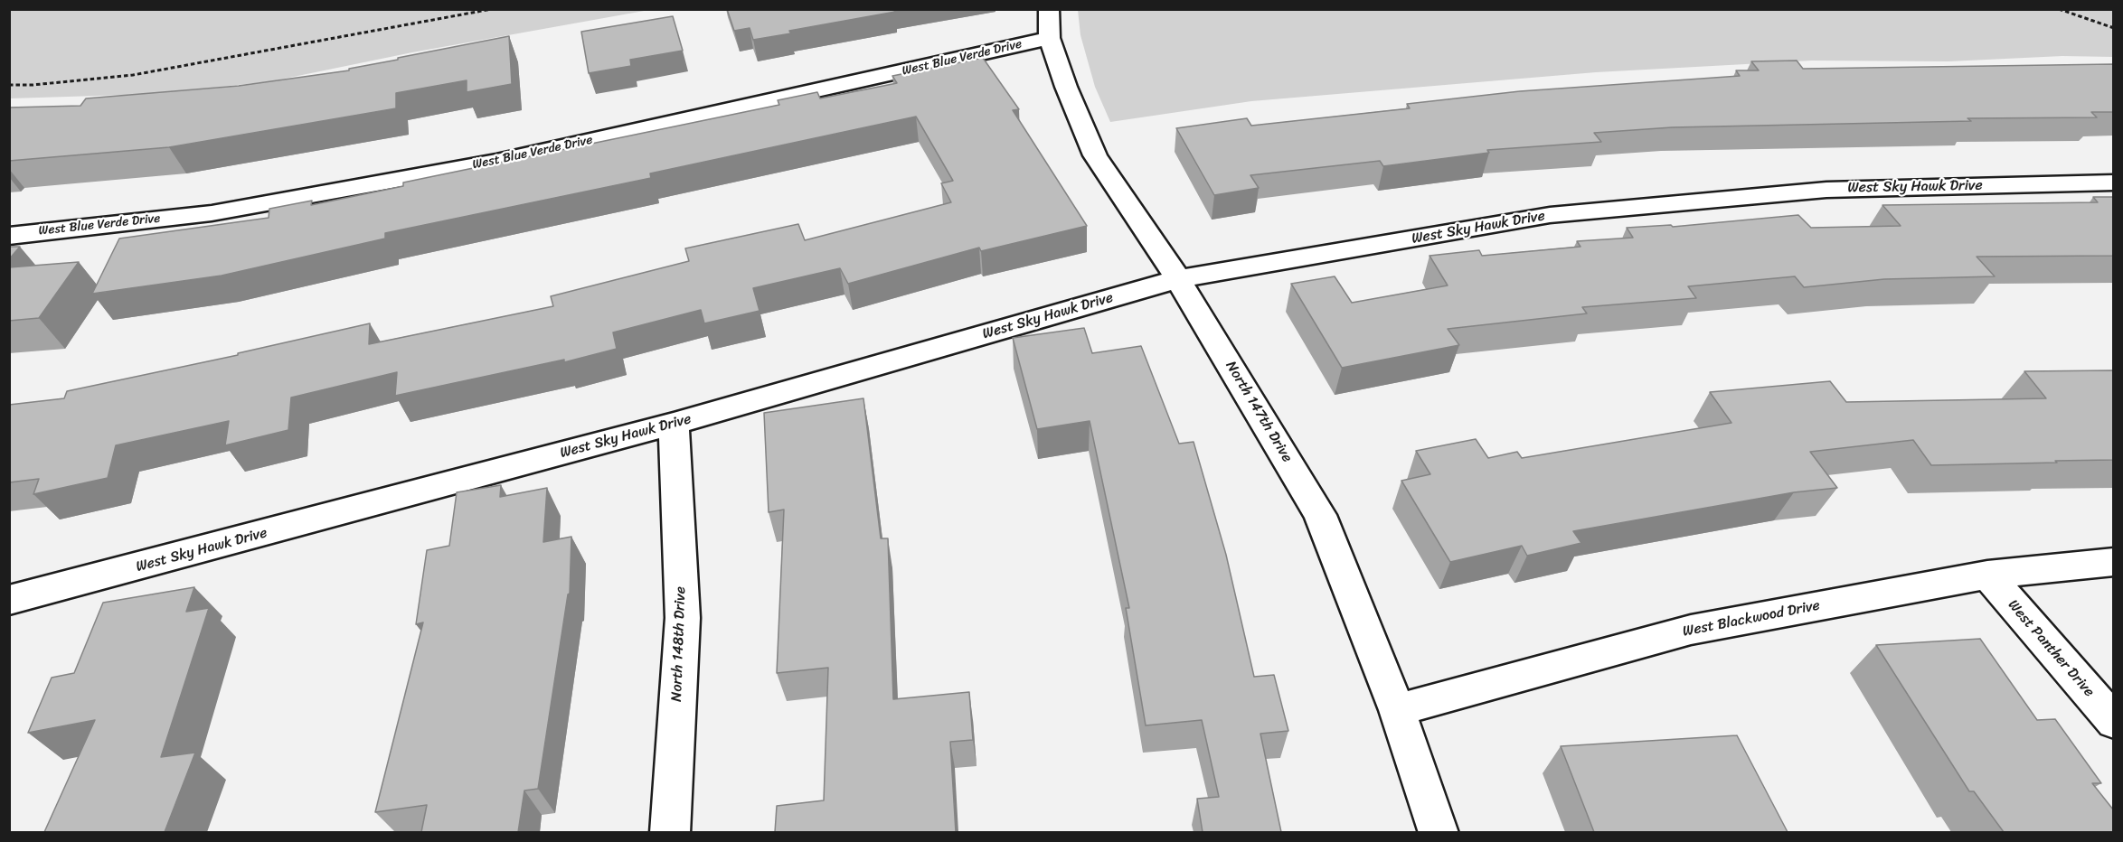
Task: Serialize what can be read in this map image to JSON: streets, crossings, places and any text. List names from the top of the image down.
{
  "streets": {
    "street": [
      "West Blue Verde Drive",
      "West Sky Hawk Drive",
      "North 147th Drive",
      "West Blackwood Drive",
      "North 148th Drive",
      "West Panther Drive"
    ]
  },
  "crossings": [
    ["West Blue Verde Drive", "North 147th Drive"],
    ["West Sky Hawk Drive", "North 147th Drive"],
    ["West Sky Hawk Drive", "North 148th Drive"],
    ["North 147th Drive", "West Blackwood Drive"],
    ["West Blackwood Drive", "West Panther Drive"]
  ]
}
